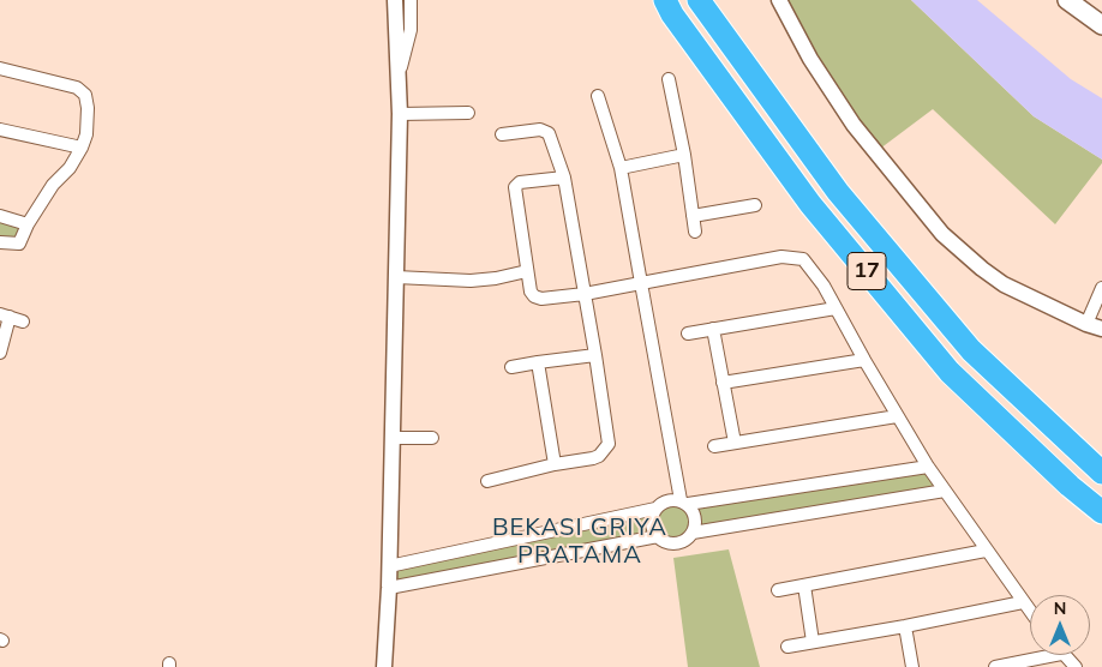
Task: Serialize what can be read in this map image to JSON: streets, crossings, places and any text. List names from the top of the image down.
{
  "streets": {
    "highway": ["17"]
  },
  "districts": ["BEKASI GRIYA PRATAMA"],
  "north": "top"
}
